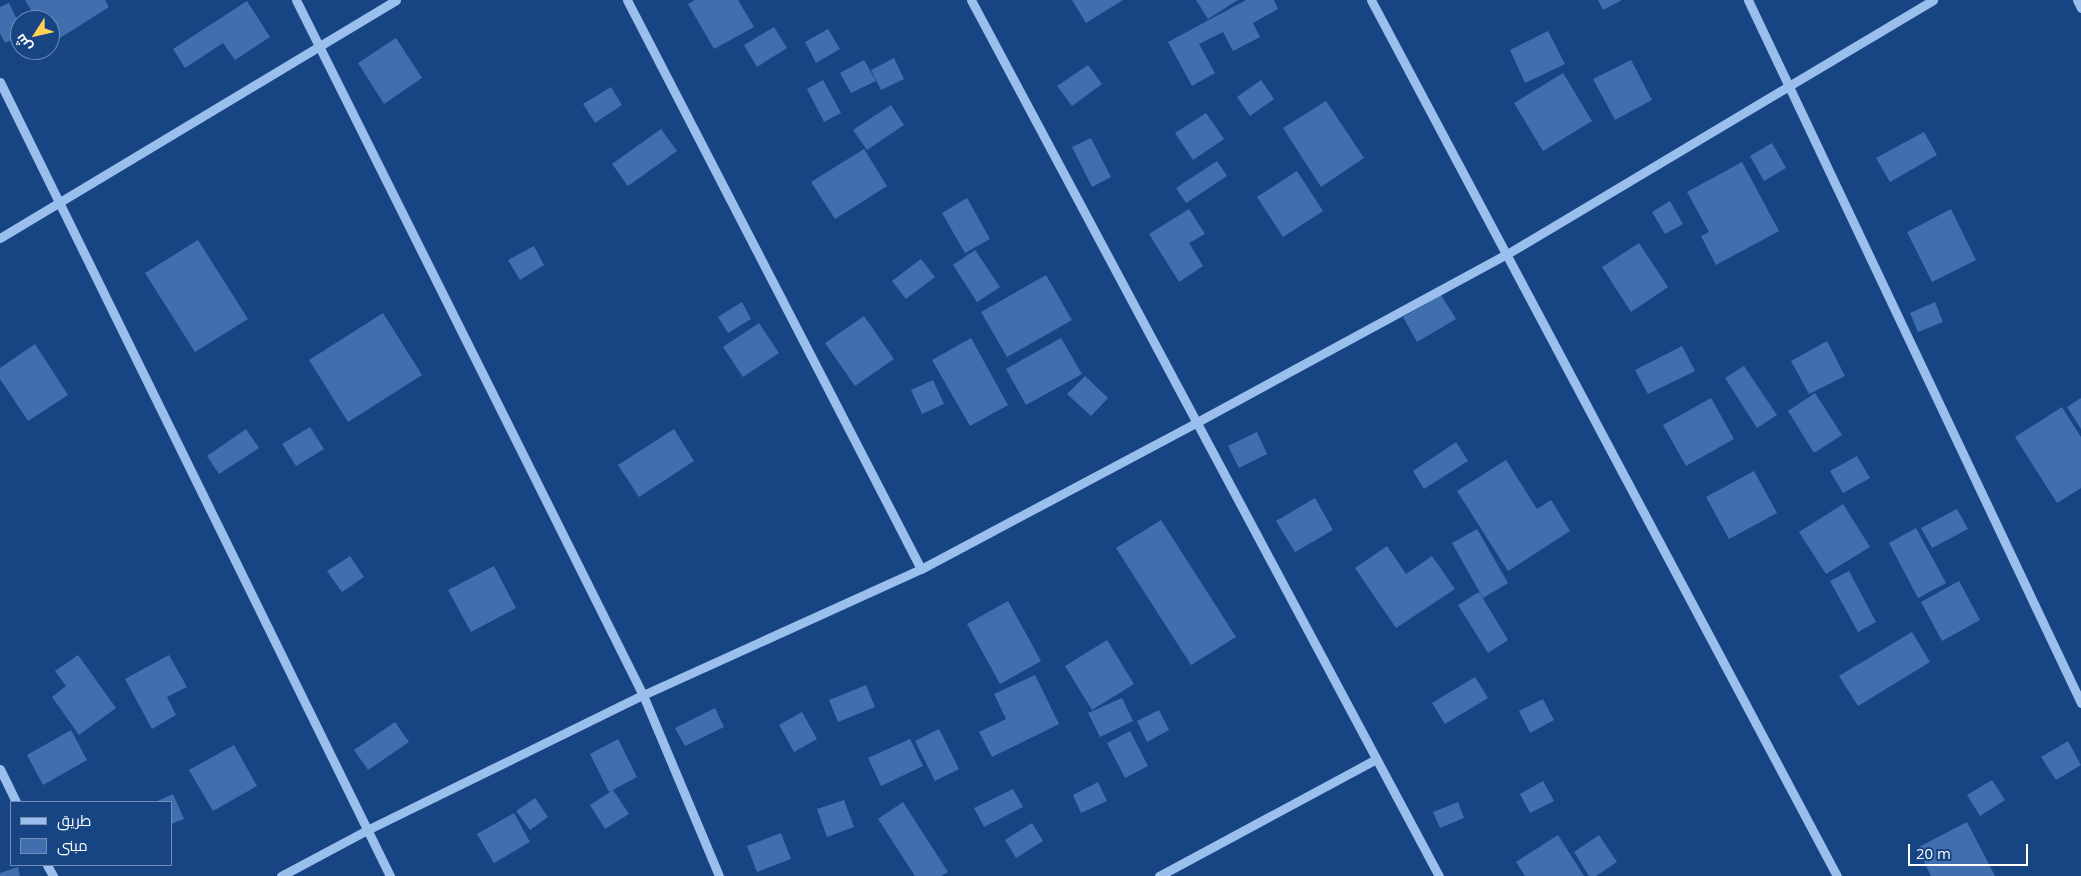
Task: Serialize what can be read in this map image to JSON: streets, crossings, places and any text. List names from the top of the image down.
{
  "legend": ["طريق", "مبنى"],
  "scale_bar": "20 m",
  "north": "bottom left"
}
